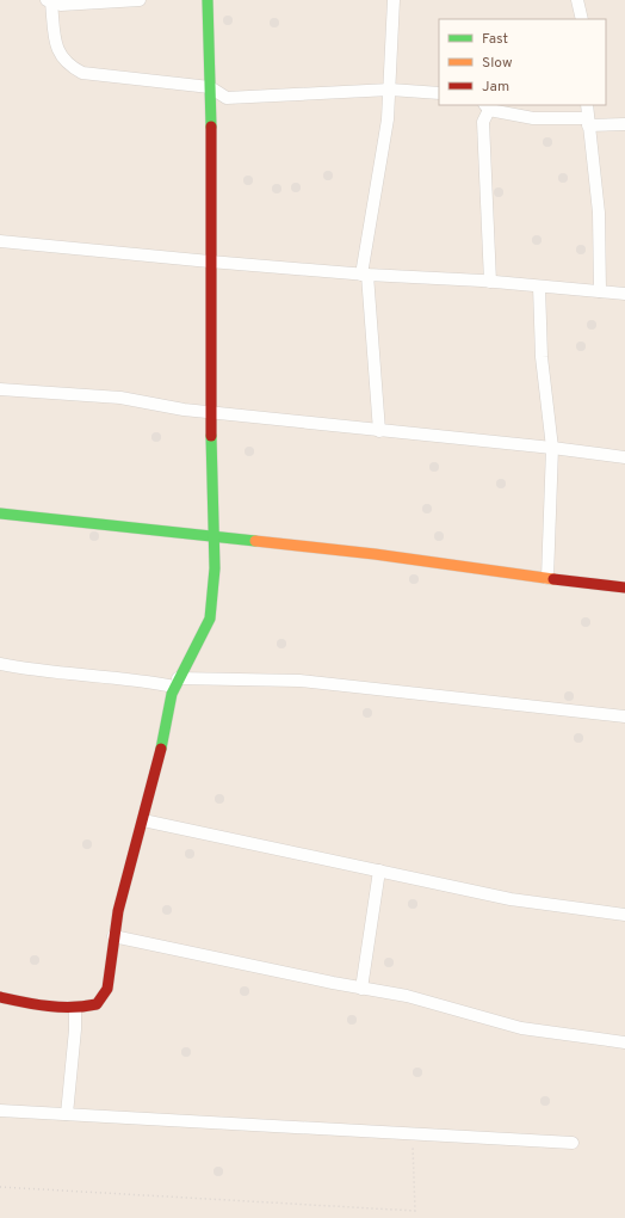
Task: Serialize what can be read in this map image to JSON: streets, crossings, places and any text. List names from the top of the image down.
{
  "legend": ["Fast", "Slow", "Jam"]
}
